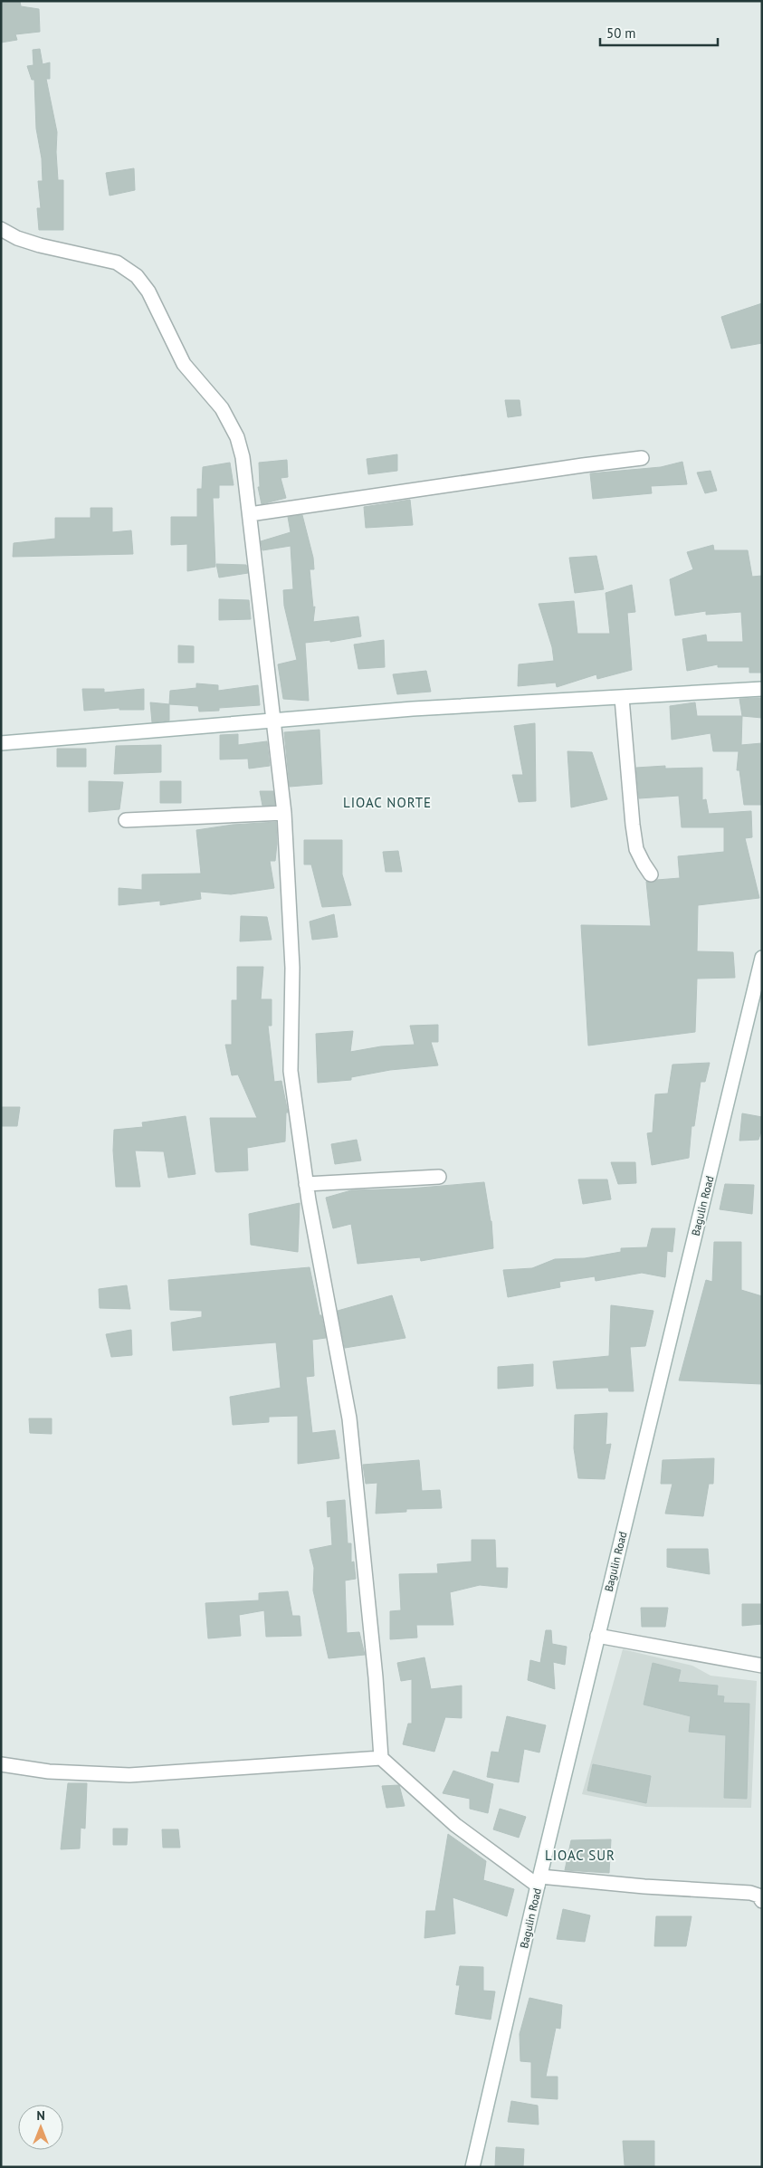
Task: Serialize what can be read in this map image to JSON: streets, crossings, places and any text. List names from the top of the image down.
{
  "streets": {
    "street": ["Bagulin Road"]
  },
  "districts": ["LIOAC NORTE", "LIOAC SUR"],
  "scale_bar": "50 m",
  "north": "top"
}
